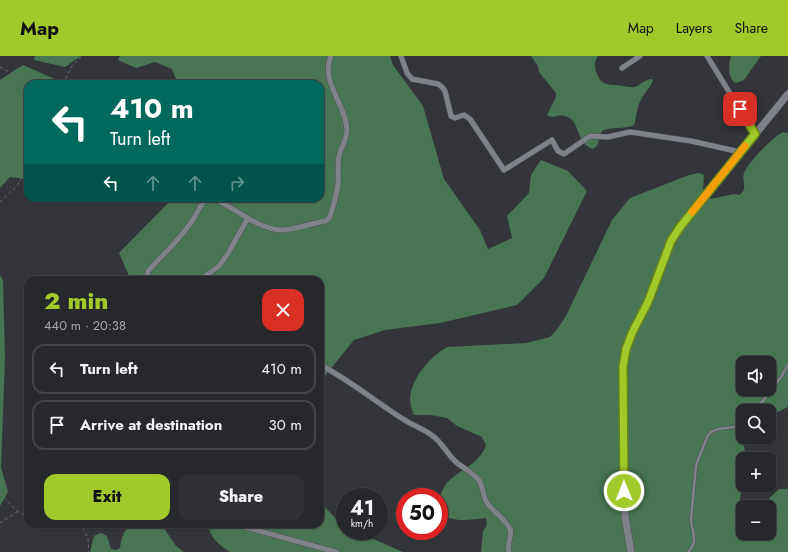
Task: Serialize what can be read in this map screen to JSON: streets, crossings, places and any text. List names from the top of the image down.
{
  "page": {
    "header": "Map",
    "nav": ["Map", "Layers", "Share"],
    "turn": ["410 m", "Turn left"],
    "heading": ["2 min", "440 m · 20:38"],
    "list": [
      {
        "name": "Turn left",
        "value": "410 m"
      },
      {
        "name": "Arrive at destination",
        "value": "30 m"
      }
    ],
    "map_buttons": ["+", "−"],
    "buttons": ["Exit", "Share"],
    "speed": "41 km/h",
    "limit": "50"
  }
}
